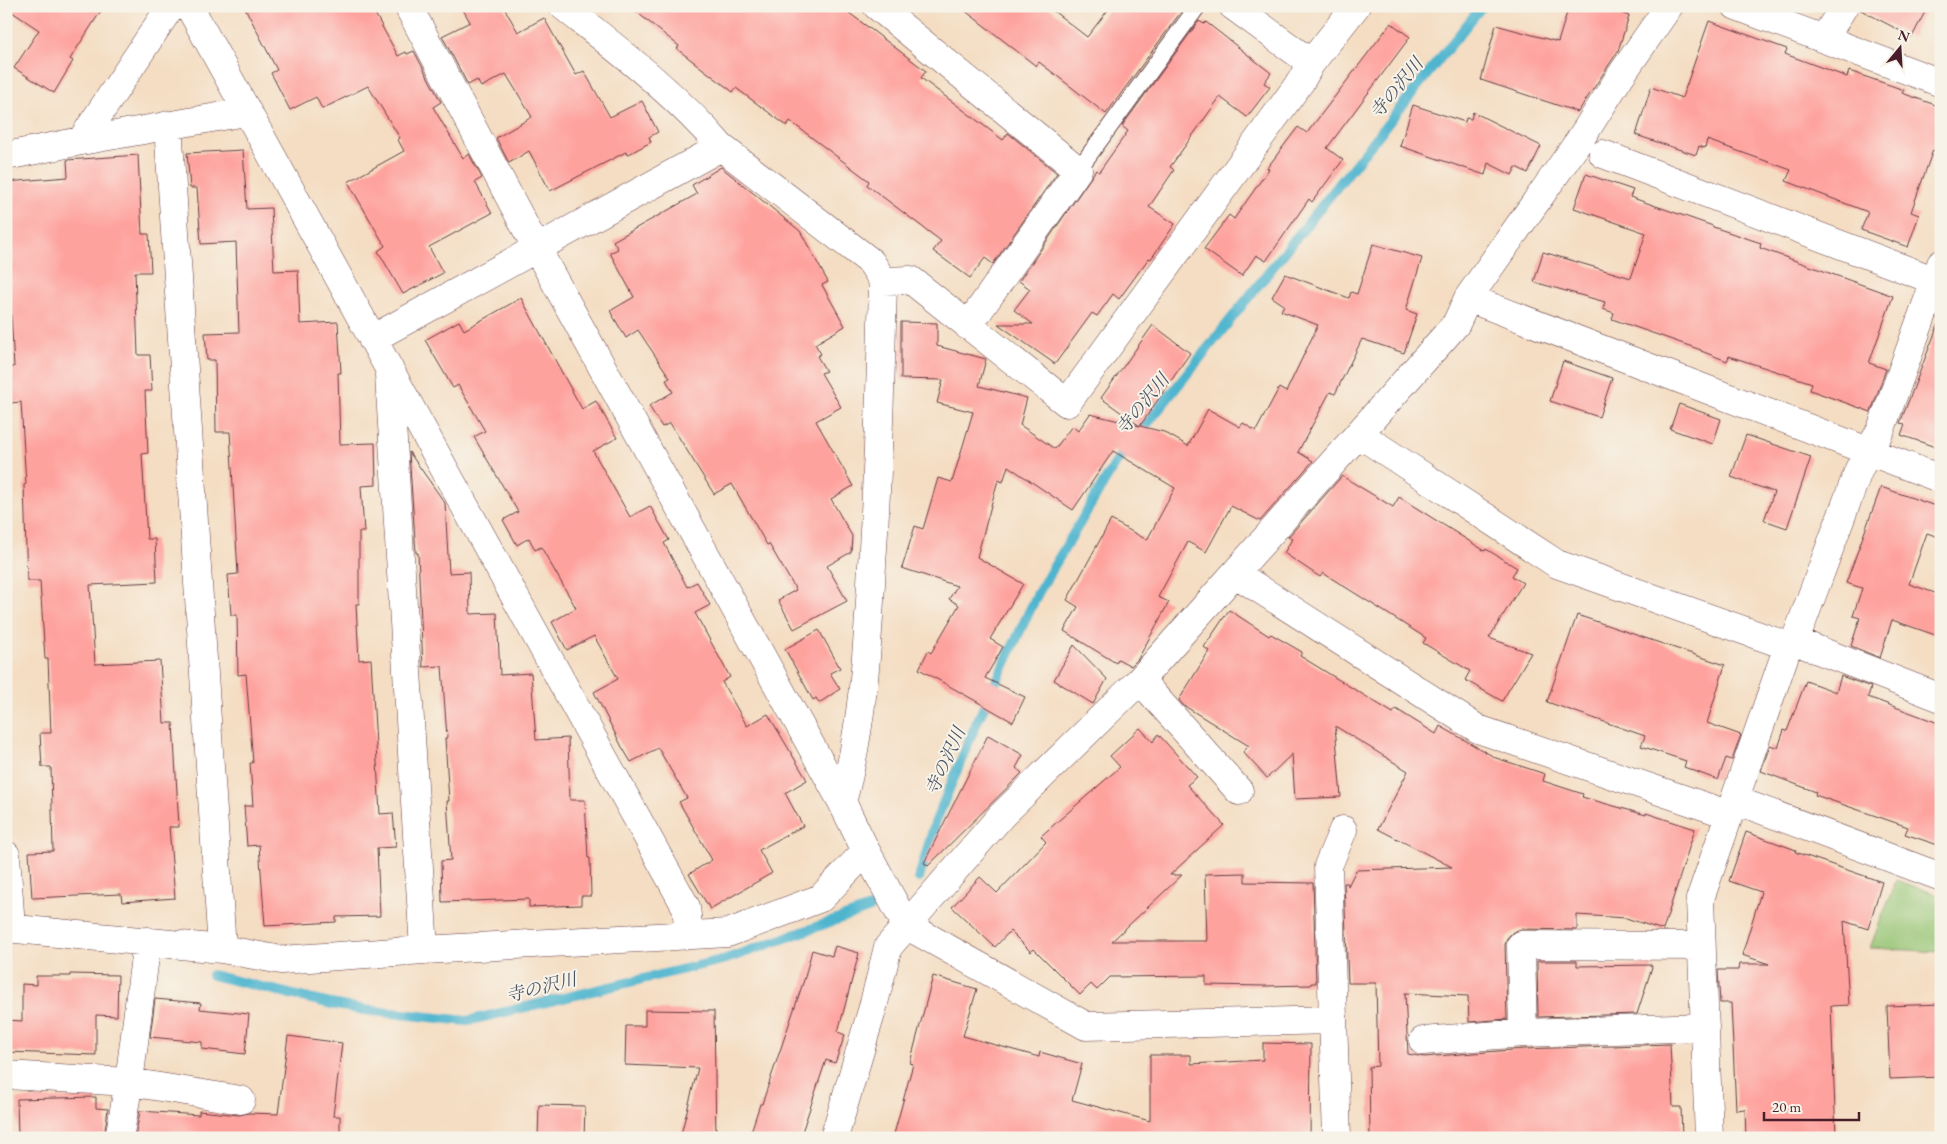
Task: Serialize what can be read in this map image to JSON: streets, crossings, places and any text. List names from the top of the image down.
{
  "water": ["寺の沢川"],
  "scale_bar": "20 m",
  "north": "top"
}
